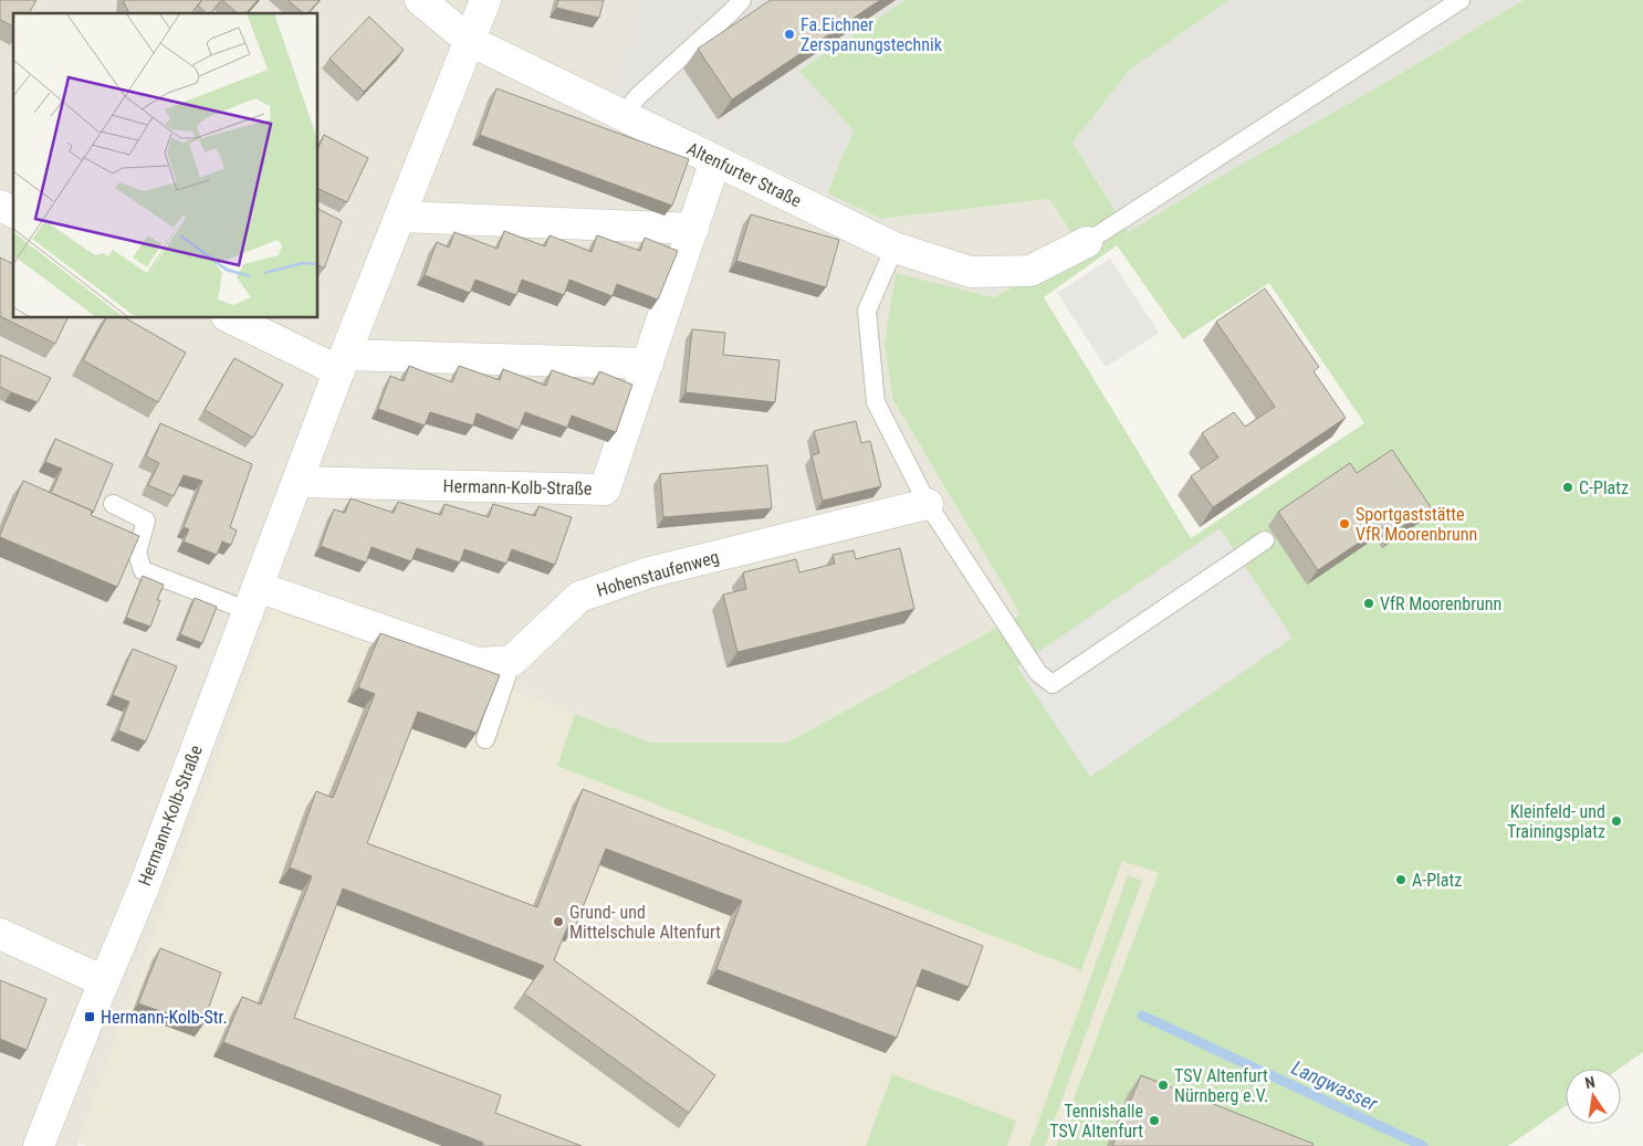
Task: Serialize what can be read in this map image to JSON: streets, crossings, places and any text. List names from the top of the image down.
{
  "streets": {
    "street": ["Altenfurter Straße", "Hermann-Kolb-Straße", "Hohenstaufenweg"]
  },
  "crossings": [
    ["Altenfurter Straße", "Hermann-Kolb-Straße"]
  ],
  "water": ["Langwasser"],
  "places": {
    "other": [
      "Fa.Eichner Zerspanungstechnik",
      "C-Platz",
      "Sportgaststätte VfR Moorenbrunn",
      "VfR Moorenbrunn",
      "Kleinfeld- und Trainingsplatz",
      "A-Platz",
      "Grund- und Mittelschule Altenfurt",
      "TSV Altenfurt Nürnberg e.V.",
      "Tennishalle TSV Altenfurt"
    ],
    "transit": ["Hermann-Kolb-Str."]
  },
  "north": "top"
}
